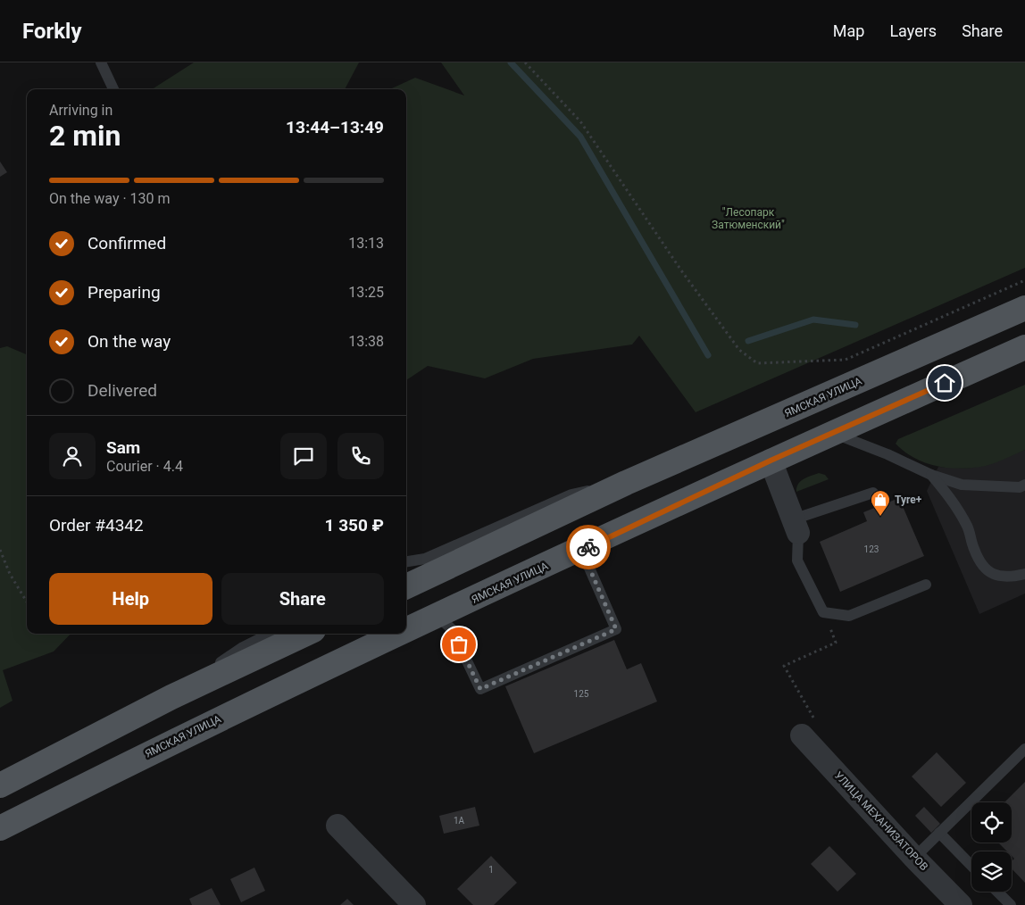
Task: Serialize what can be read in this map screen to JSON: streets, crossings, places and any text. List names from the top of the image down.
{
  "streets": {
    "main road": ["ЯМСКАЯ УЛИЦА"],
    "street": ["УЛИЦА МЕХАНИЗАТОРОВ"]
  },
  "parks": ["\"Лесопарк Затюменский\""],
  "places": {
    "shop": ["Tyre+"]
  },
  "house_numbers": [
    "123",
    "125",
    "1А",
    "1"
  ],
  "page": {
    "header": "Forkly",
    "nav": ["Map", "Layers", "Share"],
    "heading": ["2 min", "Arriving in", "13:44–13:49"],
    "panel": [
      "Sam",
      "Courier · 4.4",
      "Order #4342",
      "1 350 ₽"
    ],
    "bar": "On the way · 130 m",
    "list": [
      ["Confirmed", "13:13"],
      ["Preparing", "13:25"],
      ["On the way", "13:38"],
      "Delivered"
    ],
    "buttons": ["Help", "Share"]
  }
}
